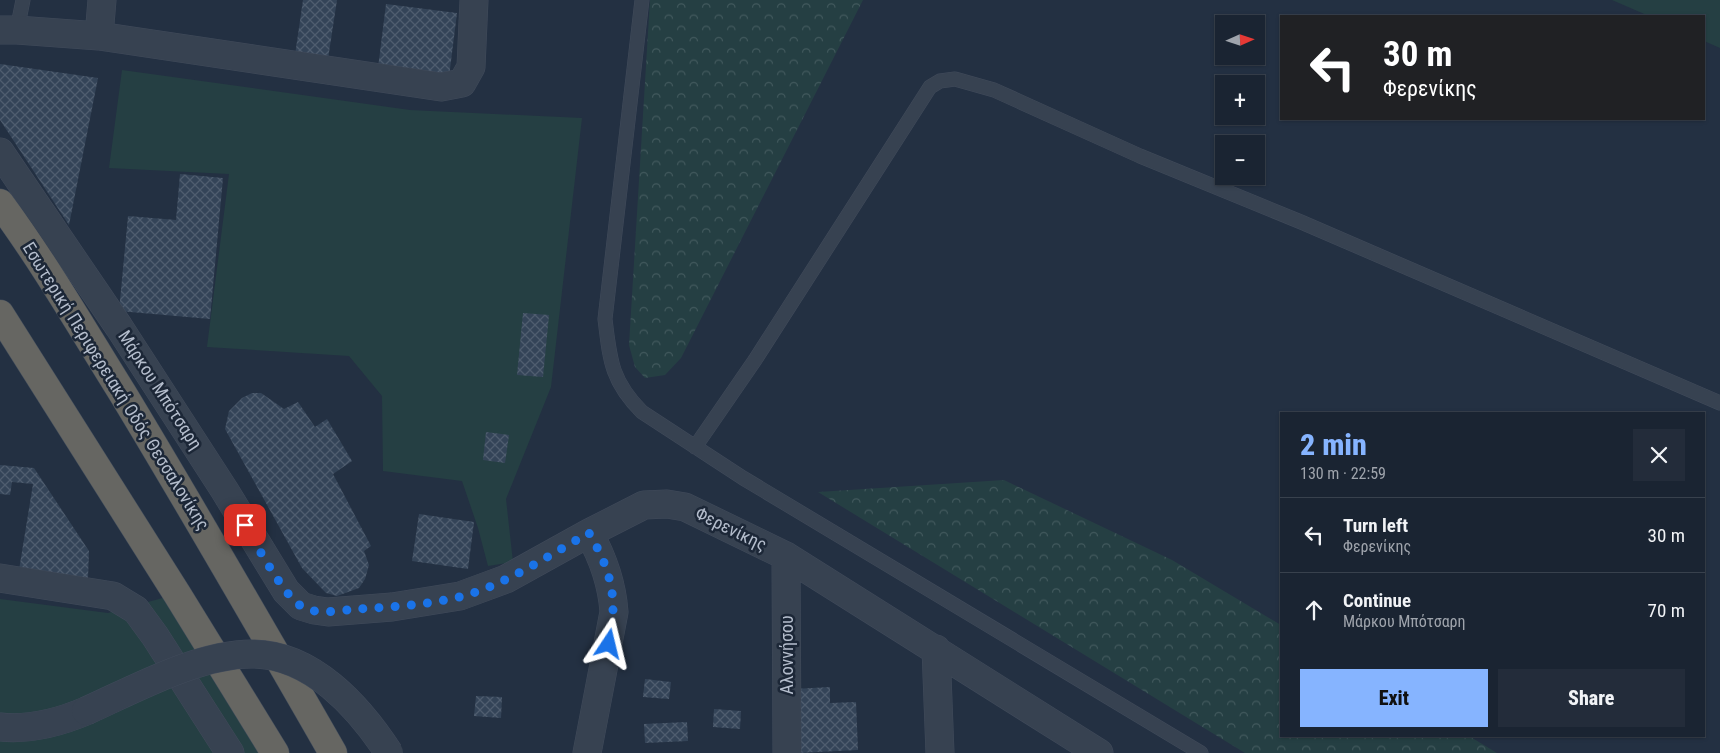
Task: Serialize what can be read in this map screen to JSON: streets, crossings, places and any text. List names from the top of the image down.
{
  "streets": {
    "highway": ["Εσωτερική Περιφερειακή Οδός Θεσσαλονίκης"],
    "street": ["Μάρκου Μπότσαρη", "Φερενίκης", "Αλοννήσου"]
  },
  "crossings": [
    ["Μάρκου Μπότσαρη", "Φερενίκης"],
    ["Φερενίκης", "Αλοννήσου"]
  ],
  "north": "right",
  "page": {
    "map_buttons": ["+", "−"],
    "turn": ["30 m", "Φερενίκης"],
    "heading": ["2 min", "130 m · 22:59"],
    "list": [
      {
        "name": "Turn left",
        "note": "Φερενίκης",
        "value": "30 m"
      },
      {
        "name": "Continue",
        "note": "Μάρκου Μπότσαρη",
        "value": "70 m"
      }
    ],
    "buttons": ["Exit", "Share"]
  }
}
